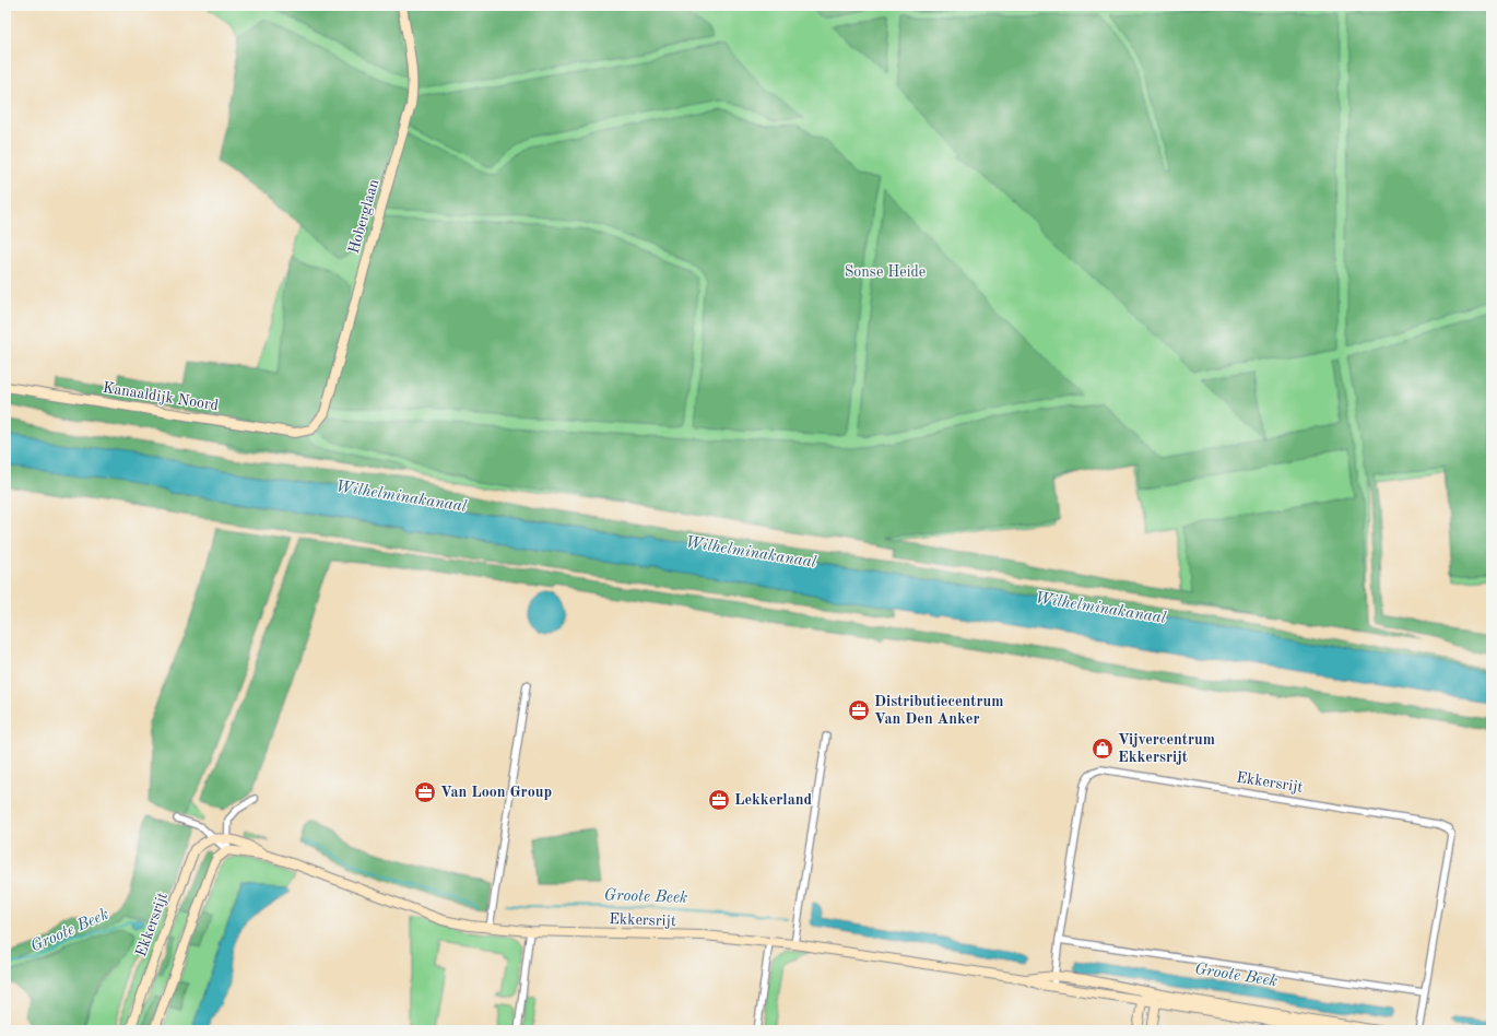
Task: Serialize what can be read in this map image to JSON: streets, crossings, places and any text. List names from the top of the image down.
{
  "streets": {
    "main road": ["Hoberglaan", "Kanaaldijk Noord", "Ekkersrijt"]
  },
  "crossings": [
    ["Hoberglaan", "Kanaaldijk Noord"]
  ],
  "water": ["Wilhelminakanaal", "Groote Beek"],
  "parks": ["Sonse Heide"],
  "places": {
    "office": ["Distributiecentrum Van Den Anker", "Van Loon Group", "Lekkerland"],
    "shop": ["Vijvercentrum Ekkersrijt"]
  }
}
